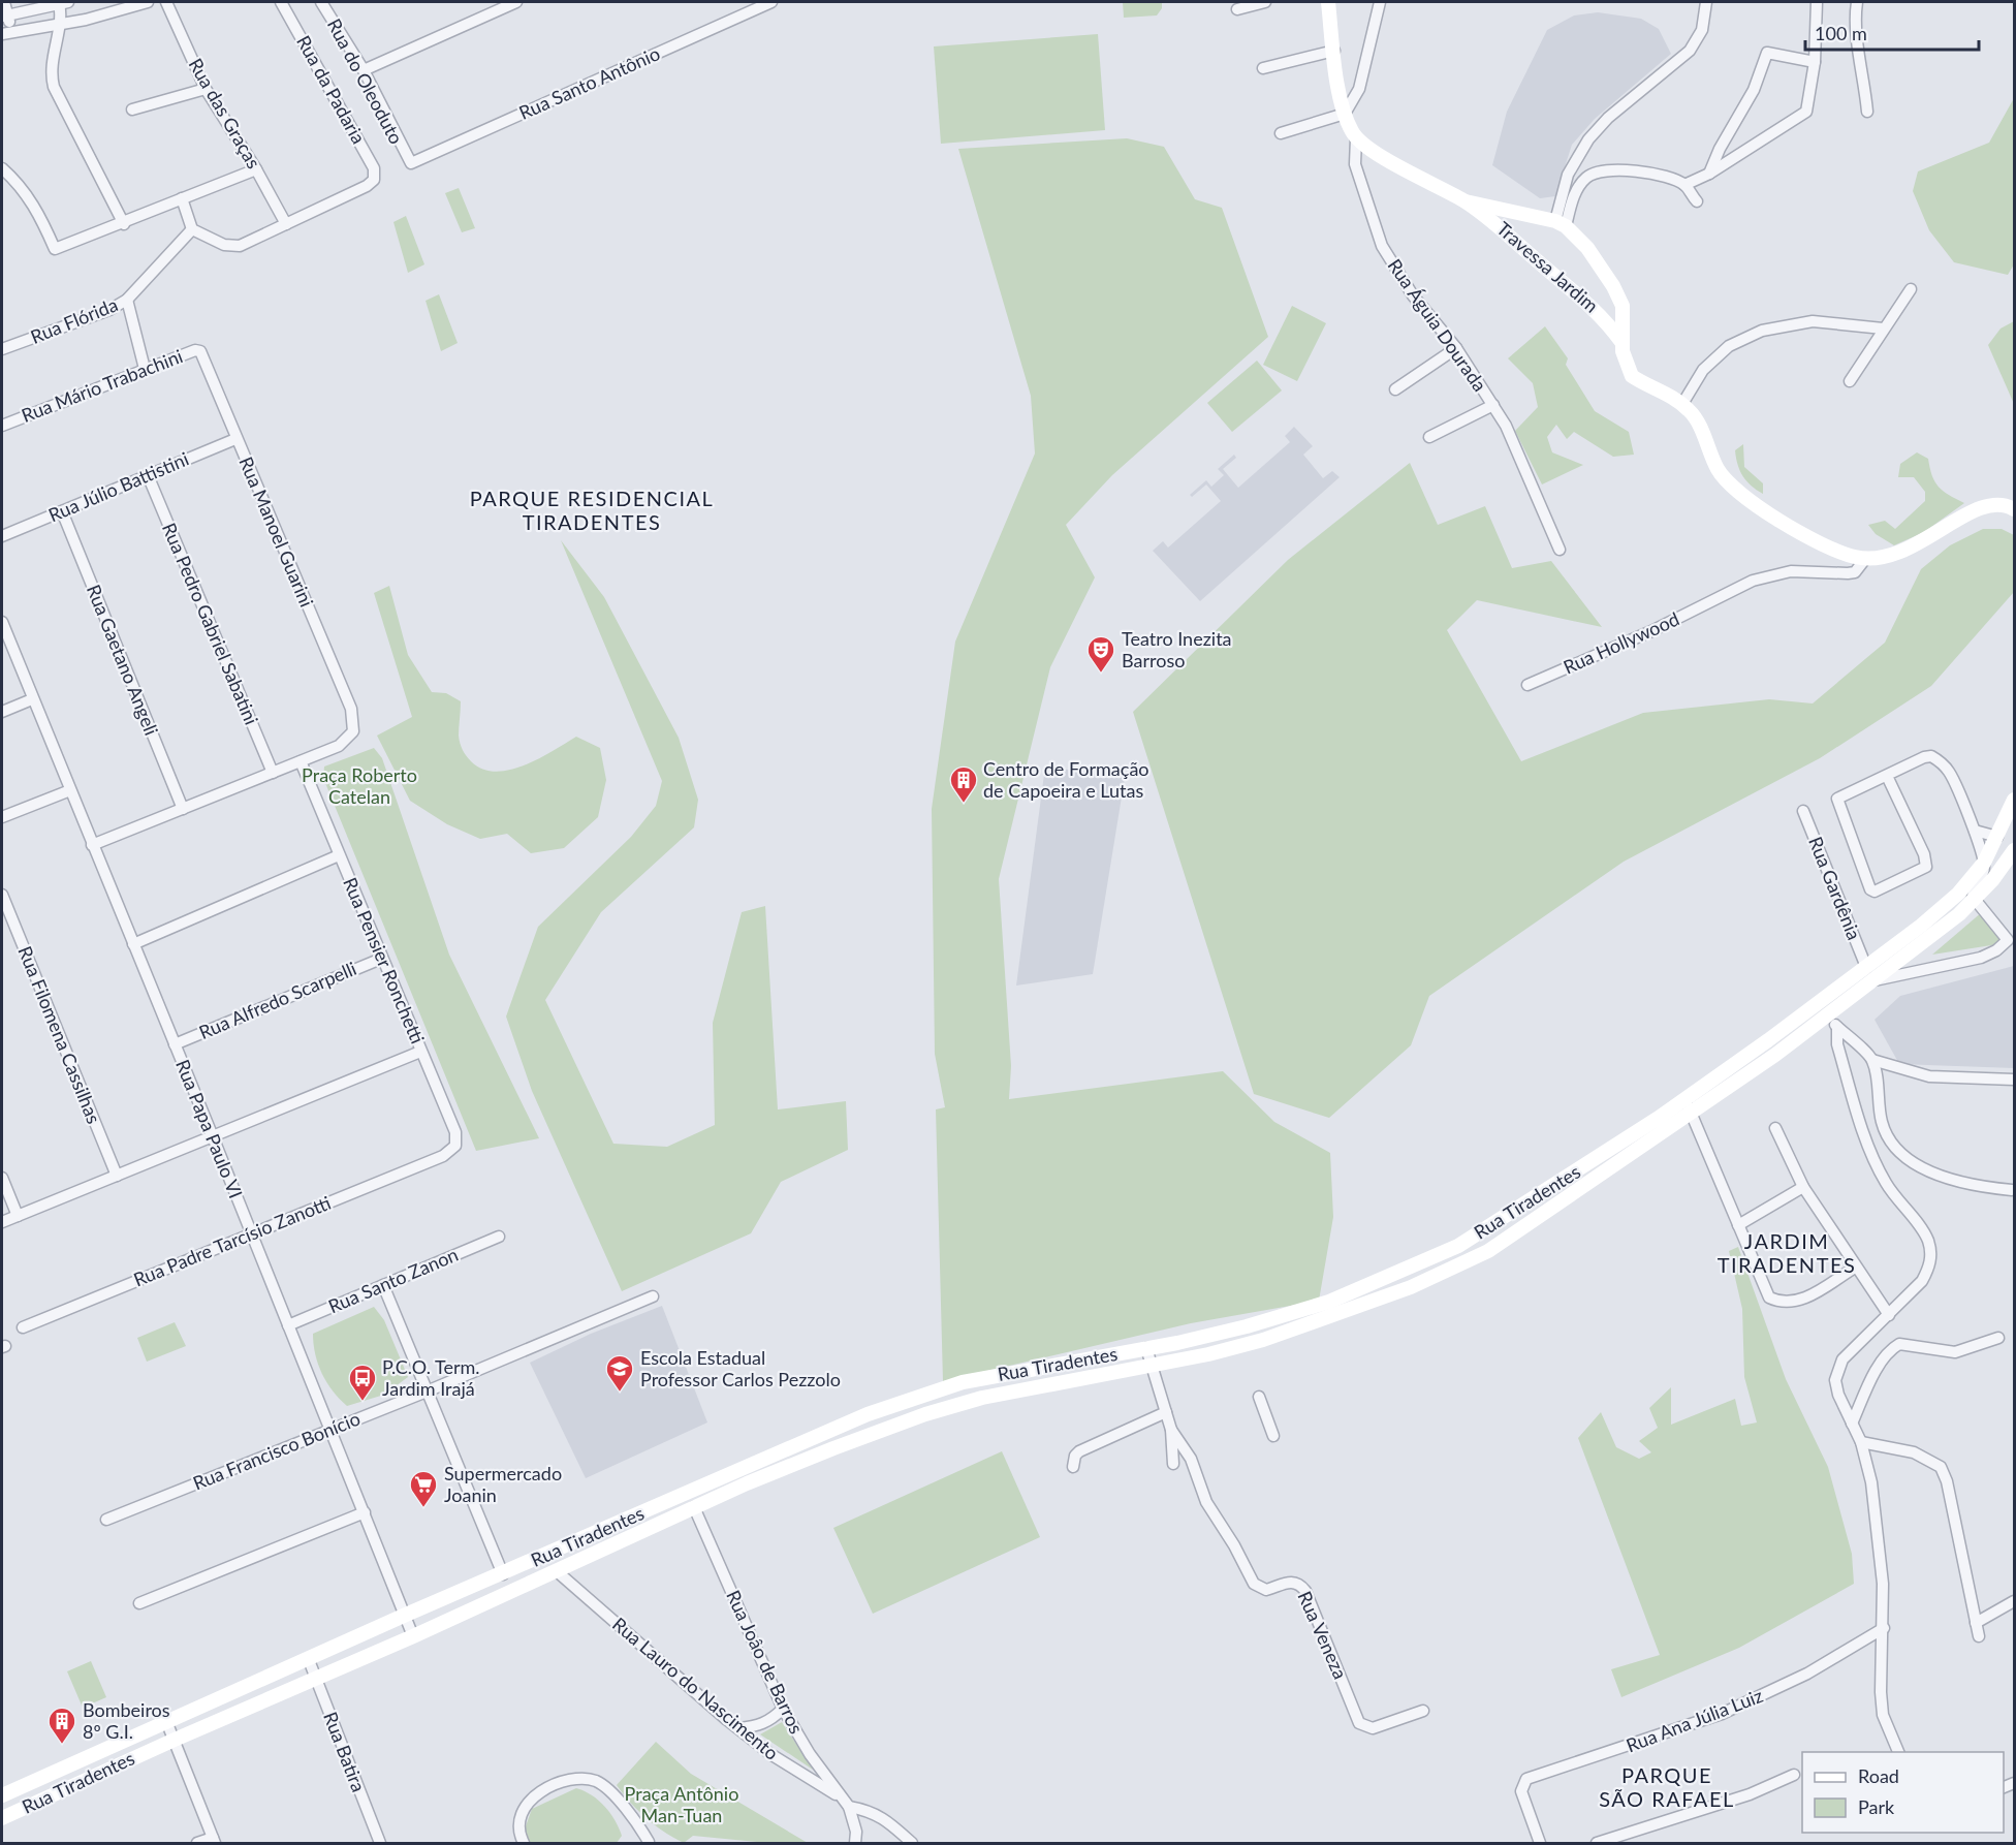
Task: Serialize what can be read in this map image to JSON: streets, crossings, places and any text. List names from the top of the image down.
{
  "streets": {
    "street": [
      "Rua do Oleoduto",
      "Rua Santo Antônio",
      "Rua da Padaria",
      "Rua das Graças",
      "Travessa Jardim",
      "Rua Flórida",
      "Rua Águia Dourada",
      "Rua Mário Trabachini",
      "Rua Júlio Battistini",
      "Rua Manoel Guarini",
      "Rua Pedro Gabriel Sabatini",
      "Rua Hollywood",
      "Rua Gaetano Angeli",
      "Rua Gardênia",
      "Rua Pensier Ronchetti",
      "Rua Alfredo Scarpelli",
      "Rua Filomena Cassilhas",
      "Rua Papa Paulo VI",
      "Rua Tiradentes",
      "Rua Padre Tarcísio Zanotti",
      "Rua Santo Zanon",
      "Rua Francisco Bonício",
      "Rua Veneza",
      "Rua Joâo de Barros",
      "Rua Lauro do Nascimento",
      "Rua Ana Júlia Luiz",
      "Rua Batira"
    ]
  },
  "crossings": [
    ["Rua do Oleoduto", "Rua Santo Antônio"],
    ["Rua da Padaria", "Rua das Graças"],
    ["Rua Mário Trabachini", "Rua Manoel Guarini"],
    ["Rua Júlio Battistini", "Rua Manoel Guarini"],
    ["Rua Júlio Battistini", "Rua Pedro Gabriel Sabatini"],
    ["Rua Júlio Battistini", "Rua Gaetano Angeli"],
    ["Rua Manoel Guarini", "Rua Pensier Ronchetti"],
    ["Rua Gardênia", "Rua Tiradentes"],
    ["Rua Pensier Ronchetti", "Rua Alfredo Scarpelli"],
    ["Rua Pensier Ronchetti", "Rua Padre Tarcísio Zanotti"],
    ["Rua Alfredo Scarpelli", "Rua Papa Paulo VI"],
    ["Rua Papa Paulo VI", "Rua Tiradentes"],
    ["Rua Papa Paulo VI", "Rua Padre Tarcísio Zanotti"],
    ["Rua Papa Paulo VI", "Rua Santo Zanon"],
    ["Rua Papa Paulo VI", "Rua Francisco Bonício"],
    ["Rua Tiradentes", "Rua Joâo de Barros"],
    ["Rua Tiradentes", "Rua Lauro do Nascimento"],
    ["Rua Tiradentes", "Rua Batira"],
    ["Rua Joâo de Barros", "Rua Lauro do Nascimento"]
  ],
  "districts": ["PARQUE RESIDENCIAL TIRADENTES", "JARDIM TIRADENTES", "PARQUE SÃO RAFAEL"],
  "parks": ["Praça Roberto Catelan", "Praça Antônio Man-Tuan"],
  "places": {
    "theatre": ["Teatro Inezita Barroso"],
    "building": ["Centro de Formação de Capoeira e Lutas", "Bombeiros 8º G.I."],
    "school or university": ["Escola Estadual Professor Carlos Pezzolo"],
    "bus stop": ["P.C.O. Term. Jardim Irajá"],
    "supermarket": ["Supermercado Joanin"]
  },
  "legend": ["Road", "Park"],
  "scale_bar": "100 m"
}
